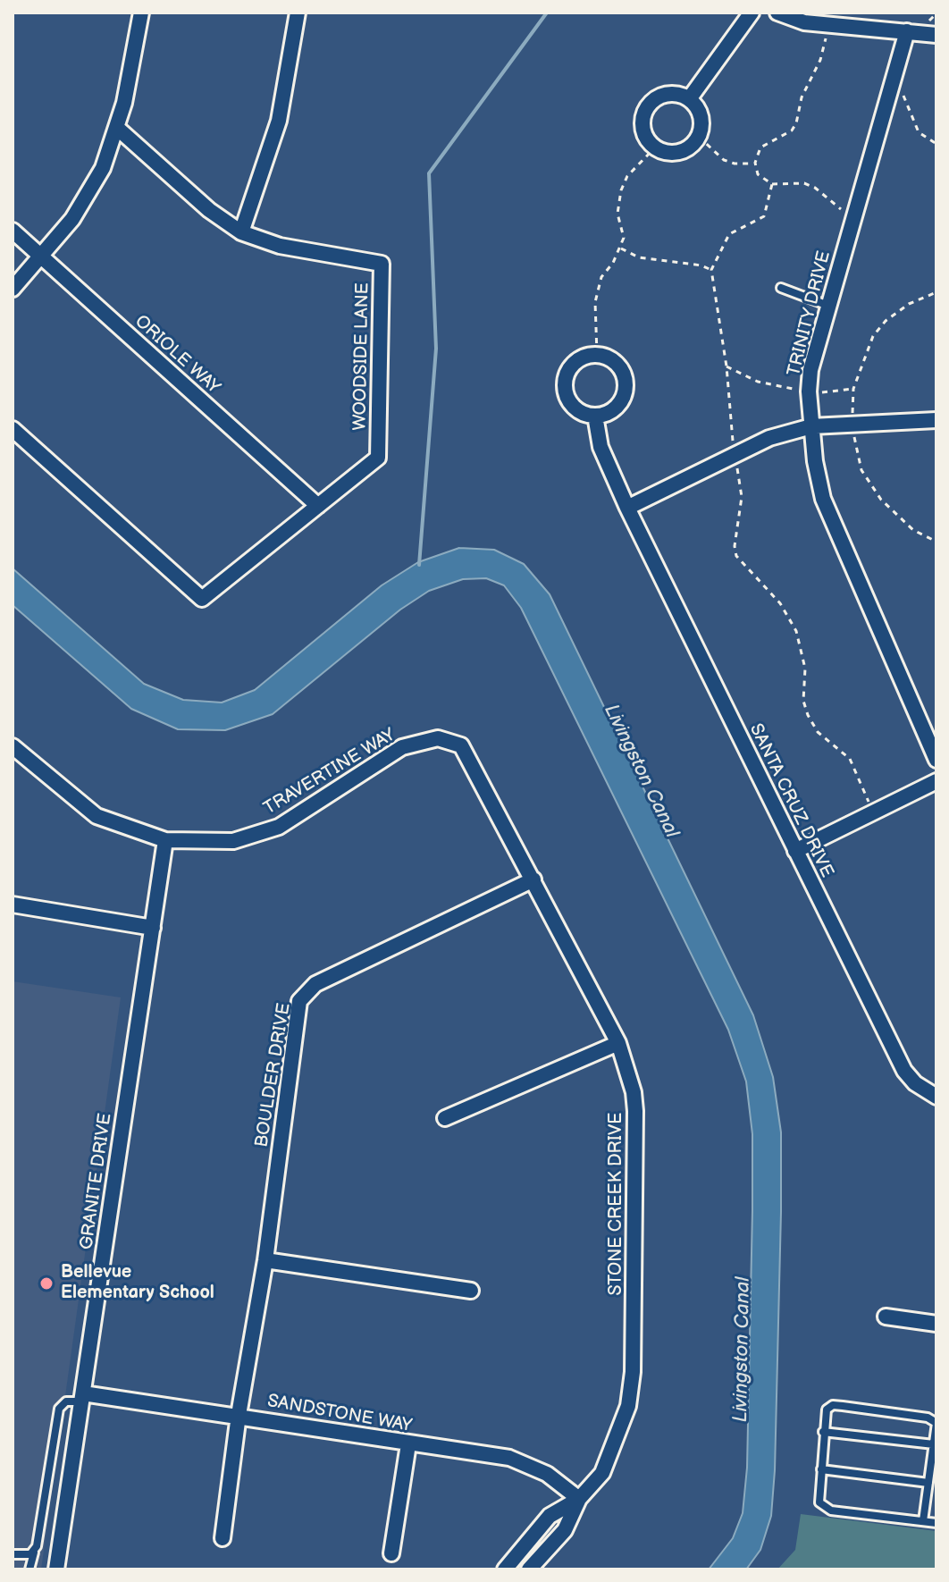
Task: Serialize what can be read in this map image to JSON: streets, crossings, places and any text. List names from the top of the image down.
{
  "streets": {
    "street": [
      "TRINITY DRIVE",
      "ORIOLE WAY",
      "WOODSIDE LANE",
      "TRAVERTINE WAY",
      "SANTA CRUZ DRIVE",
      "BOULDER DRIVE",
      "GRANITE DRIVE",
      "STONE CREEK DRIVE",
      "SANDSTONE WAY"
    ]
  },
  "crossings": [
    ["ORIOLE WAY", "WOODSIDE LANE"],
    ["TRAVERTINE WAY", "GRANITE DRIVE"],
    ["TRAVERTINE WAY", "STONE CREEK DRIVE"],
    ["BOULDER DRIVE", "STONE CREEK DRIVE"],
    ["BOULDER DRIVE", "SANDSTONE WAY"],
    ["GRANITE DRIVE", "SANDSTONE WAY"],
    ["STONE CREEK DRIVE", "SANDSTONE WAY"]
  ],
  "water": ["Livingston Canal"],
  "places": ["Bellevue Elementary School"]
}
